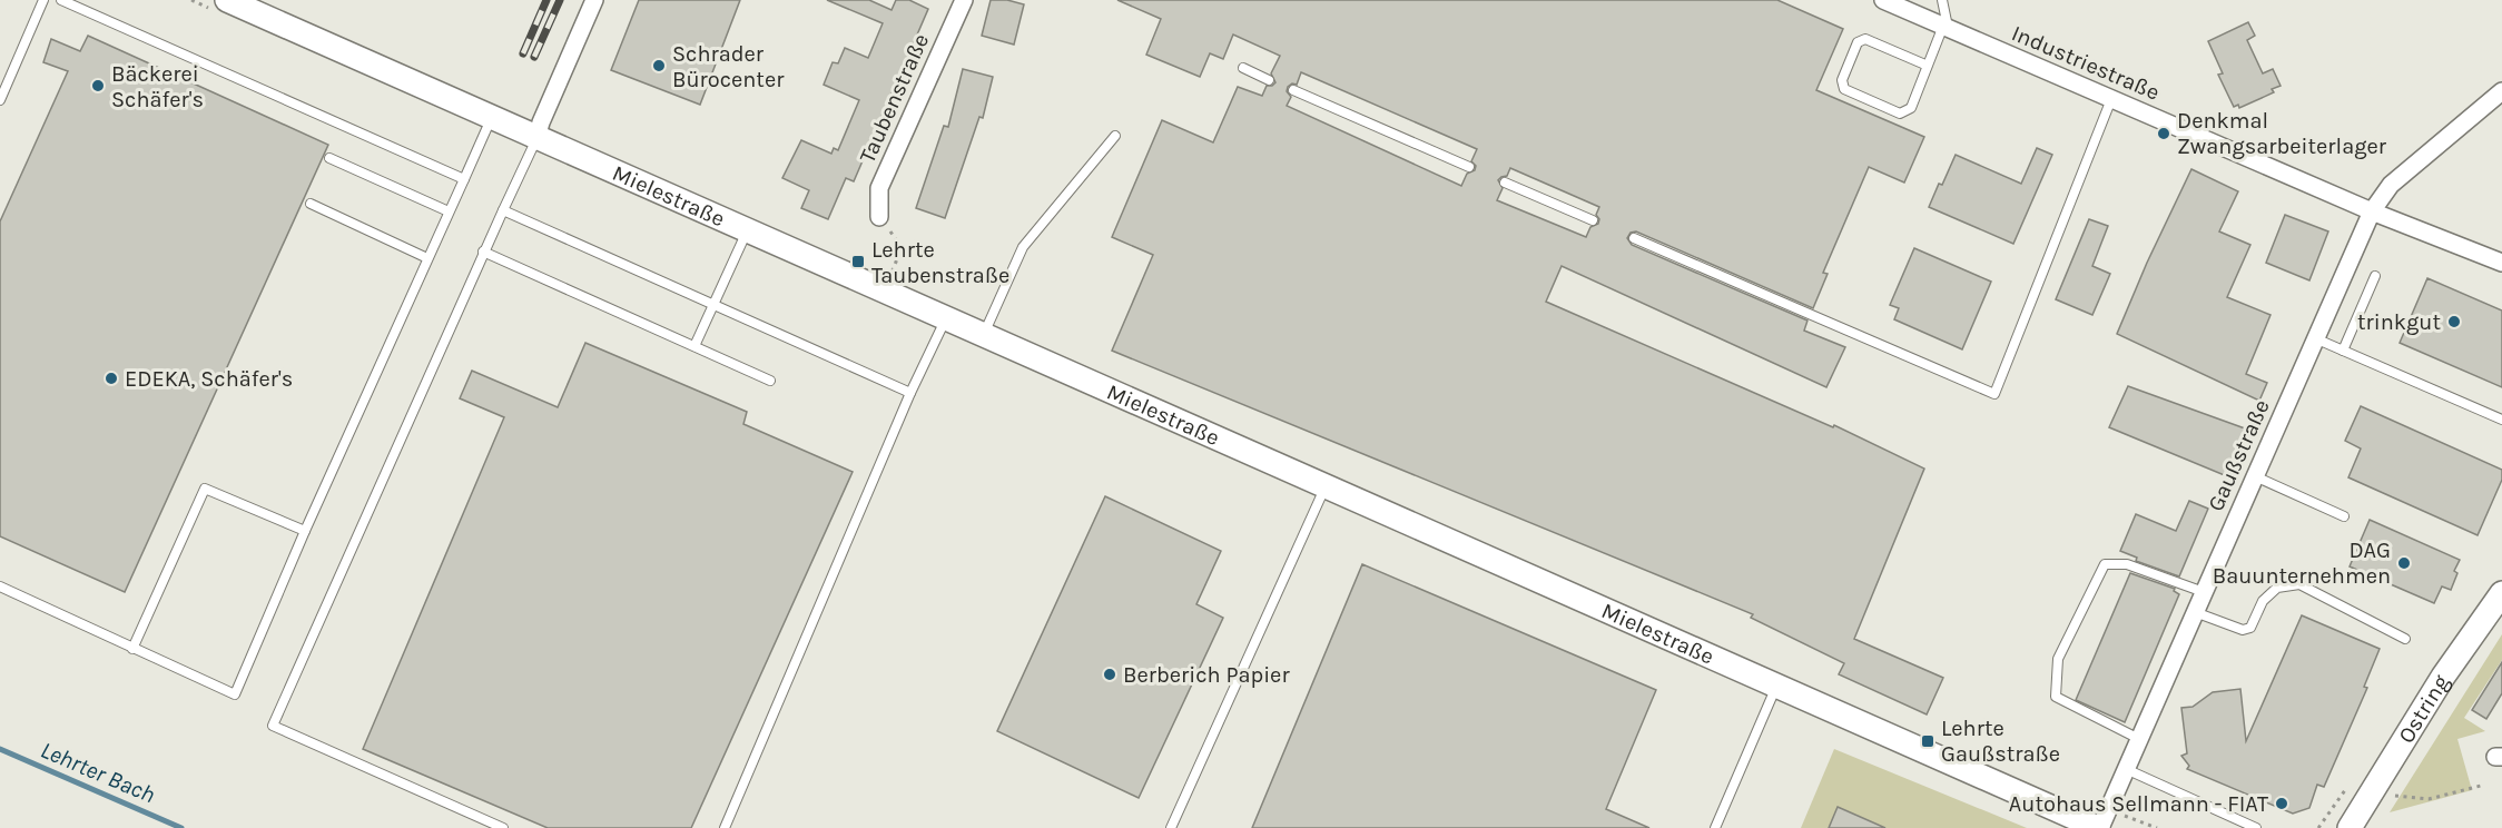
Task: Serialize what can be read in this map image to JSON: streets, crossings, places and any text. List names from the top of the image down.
{
  "streets": {
    "street": [
      "Industriestraße",
      "Taubenstraße",
      "Mielestraße",
      "Gaußstraße",
      "Ostring"
    ]
  },
  "crossings": [
    ["Industriestraße", "Gaußstraße"],
    ["Mielestraße", "Gaußstraße"]
  ],
  "water": ["Lehrter Bach"],
  "places": {
    "other": [
      "Schrader Bürocenter",
      "Bäckerei Schäfer's",
      "Denkmal Zwangsarbeiterlager",
      "trinkgut",
      "EDEKA, Schäfer's",
      "DAG Bauunternehmen",
      "Berberich Papier",
      "Autohaus Sellmann - FIAT"
    ],
    "transit": ["Lehrte Taubenstraße", "Lehrte Gaußstraße"]
  }
}
